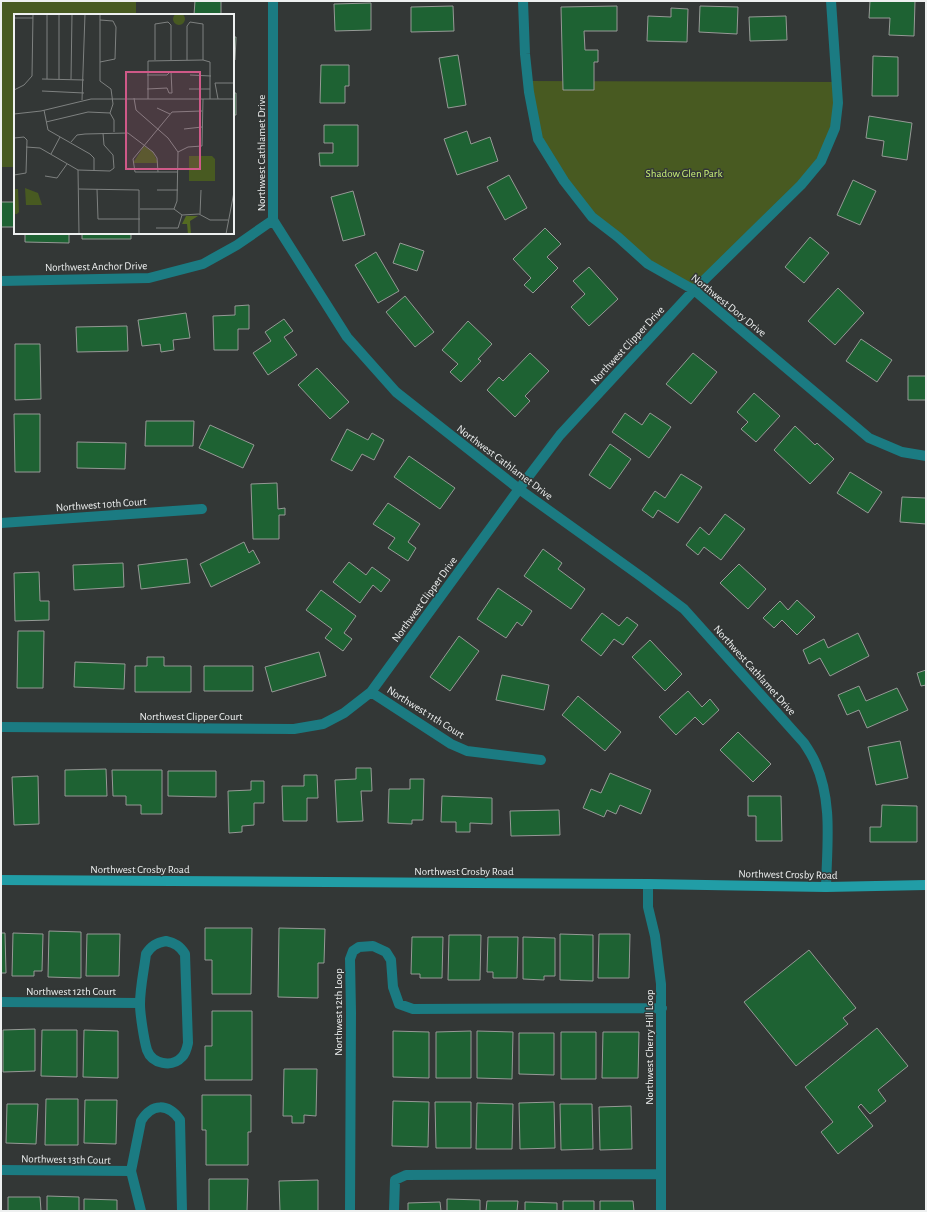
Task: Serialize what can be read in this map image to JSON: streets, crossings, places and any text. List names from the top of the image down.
{
  "streets": {
    "street": [
      "Northwest Cathlamet Drive",
      "Northwest Anchor Drive",
      "Northwest Dory Drive",
      "Northwest Clipper Drive",
      "Northwest 10th Court",
      "Northwest 11th Court",
      "Northwest Clipper Court",
      "Northwest Crosby Road",
      "Northwest 12th Court",
      "Northwest 12th Loop",
      "Northwest Cherry Hill Loop",
      "Northwest 13th Court"
    ]
  },
  "crossings": [
    ["Northwest Cathlamet Drive", "Northwest Anchor Drive"],
    ["Northwest Cathlamet Drive", "Northwest Clipper Drive"],
    ["Northwest Cathlamet Drive", "Northwest Crosby Road"],
    ["Northwest Dory Drive", "Northwest Clipper Drive"],
    ["Northwest Clipper Drive", "Northwest 11th Court"],
    ["Northwest Clipper Drive", "Northwest Clipper Court"],
    ["Northwest 11th Court", "Northwest Clipper Court"],
    ["Northwest Crosby Road", "Northwest Cherry Hill Loop"],
    ["Northwest 12th Loop", "Northwest Cherry Hill Loop"]
  ],
  "parks": ["Shadow Glen Park"]
}
